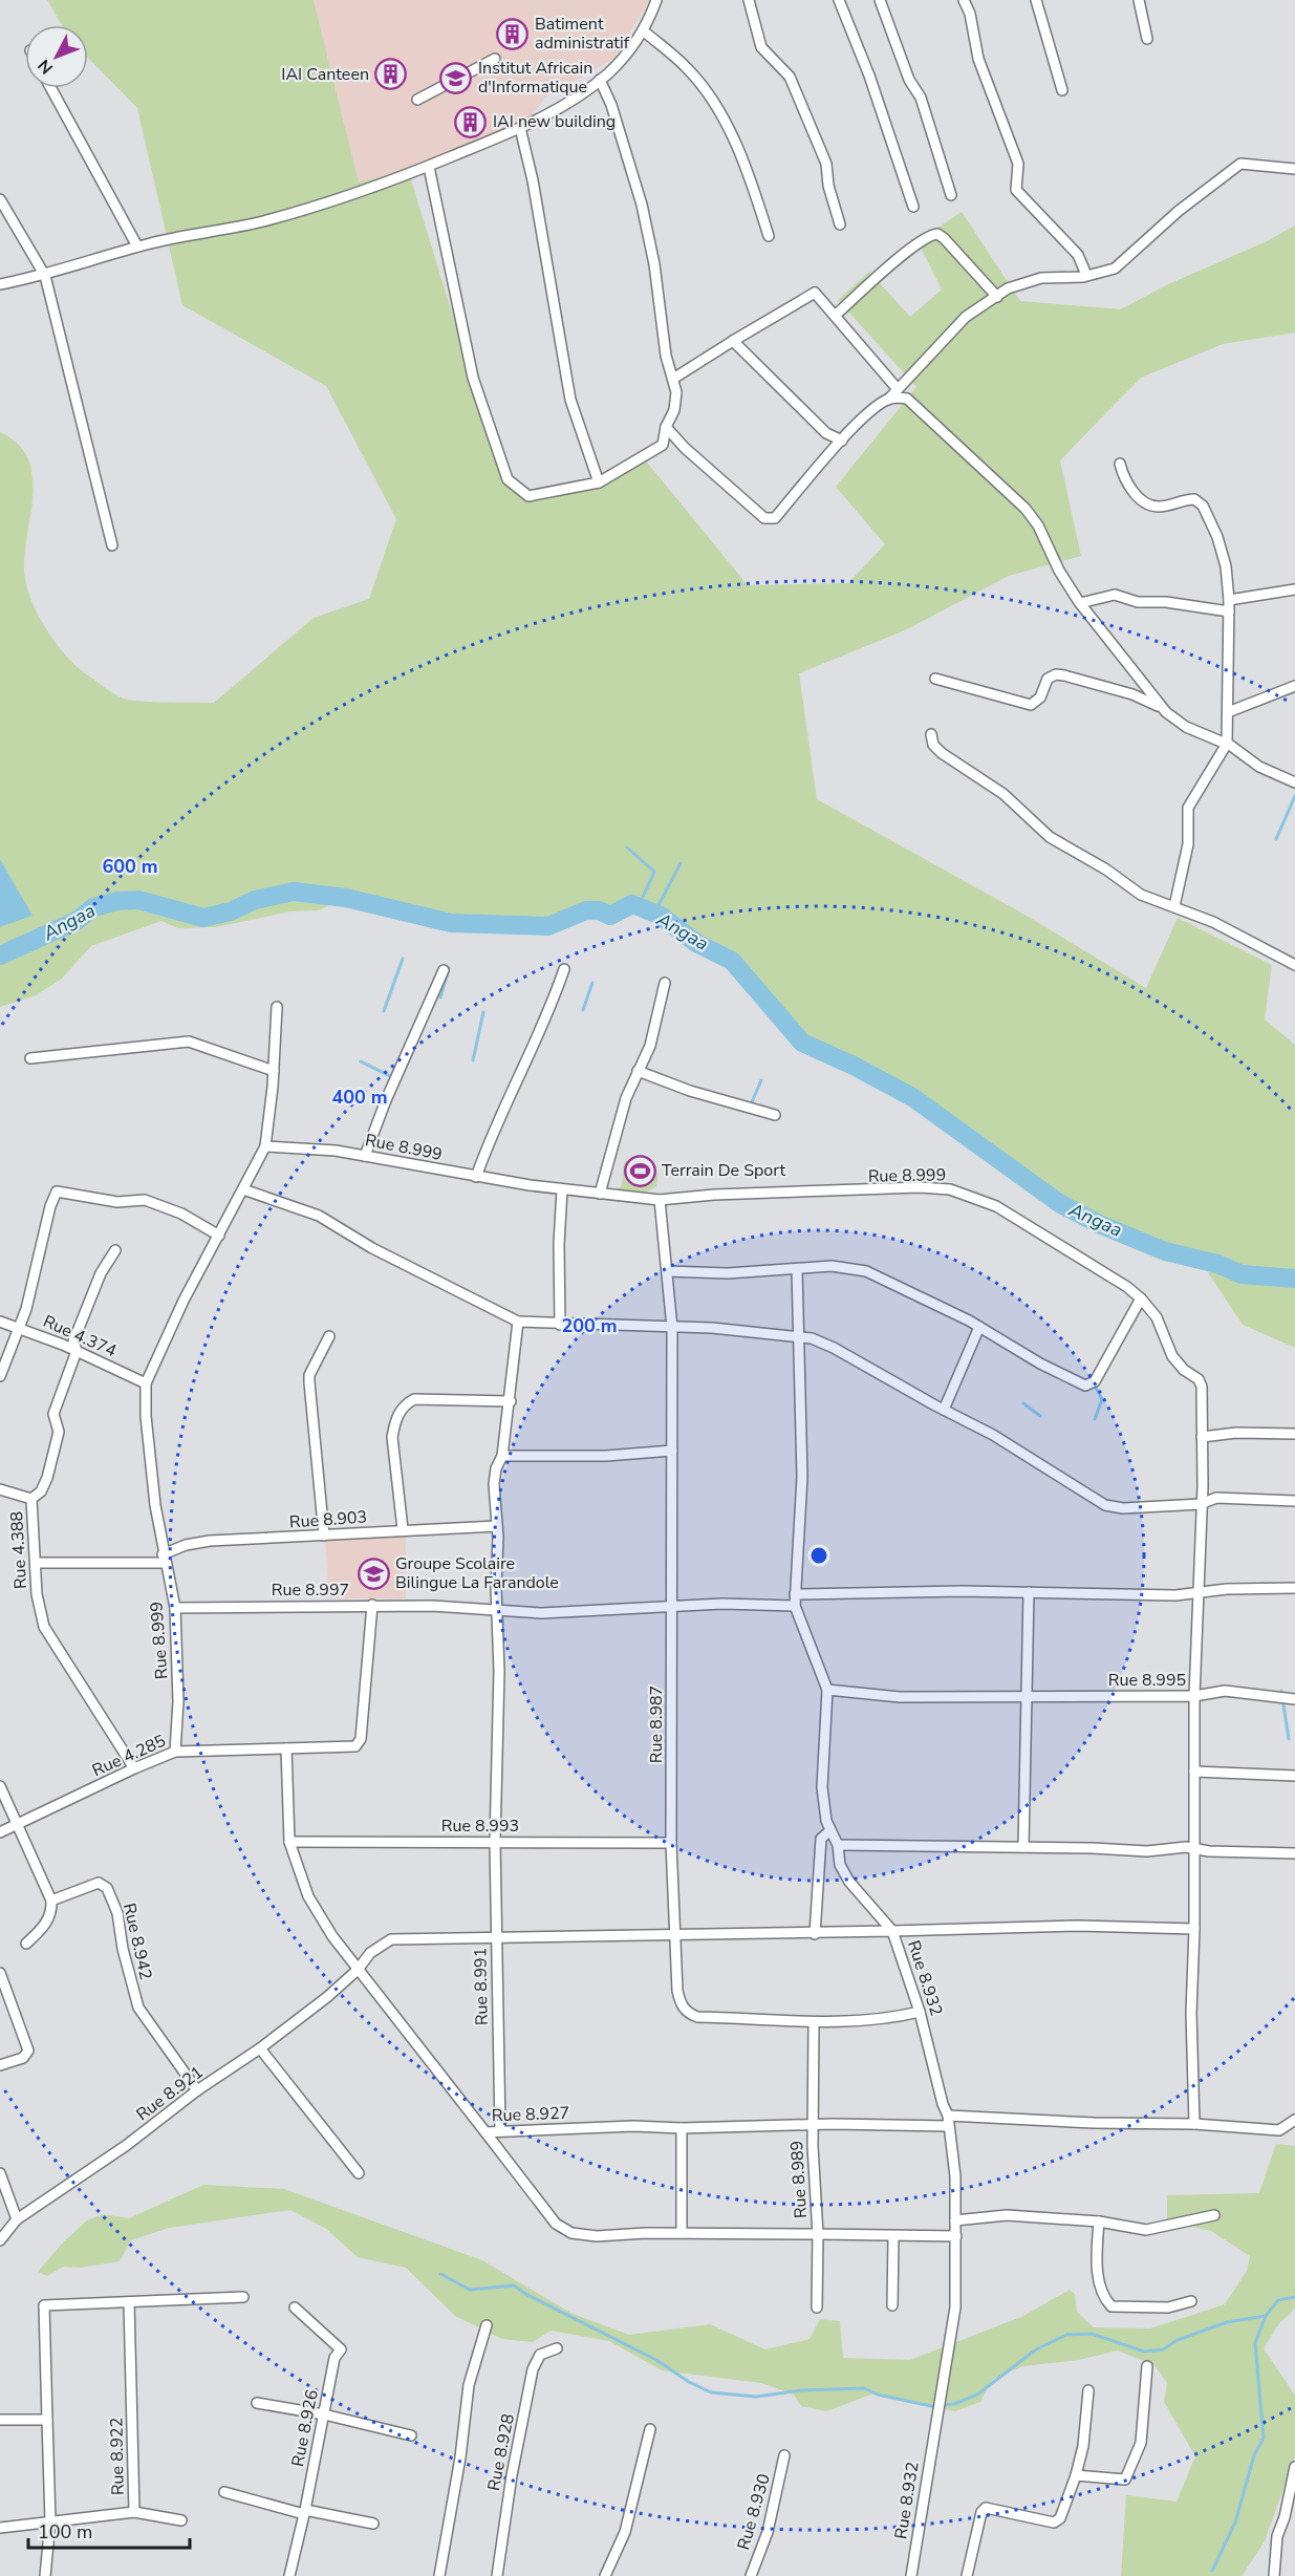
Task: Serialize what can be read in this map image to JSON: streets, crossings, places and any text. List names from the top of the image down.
{
  "streets": {
    "street": [
      "Rue 8.999",
      "Rue 4.374",
      "Rue 8.903",
      "Rue 4.388",
      "Rue 8.997",
      "Rue 8.995",
      "Rue 8.987",
      "Rue 4.285",
      "Rue 8.993",
      "Rue 8.942",
      "Rue 8.932",
      "Rue 8.991",
      "Rue 8.921",
      "Rue 8.927",
      "Rue 8.989",
      "Rue 8.926",
      "Rue 8.928",
      "Rue 8.922",
      "Rue 8.930"
    ]
  },
  "crossings": [
    ["Rue 8.999", "Rue 4.374"],
    ["Rue 8.999", "Rue 8.903"],
    ["Rue 8.999", "Rue 8.997"],
    ["Rue 8.999", "Rue 8.995"],
    ["Rue 8.999", "Rue 8.987"],
    ["Rue 8.999", "Rue 4.285"],
    ["Rue 4.374", "Rue 4.388"],
    ["Rue 8.903", "Rue 4.388"],
    ["Rue 8.903", "Rue 8.991"],
    ["Rue 4.388", "Rue 4.285"],
    ["Rue 8.997", "Rue 8.987"],
    ["Rue 8.997", "Rue 4.285"],
    ["Rue 8.997", "Rue 8.991"],
    ["Rue 8.987", "Rue 8.993"],
    ["Rue 8.987", "Rue 8.932"],
    ["Rue 8.987", "Rue 8.989"],
    ["Rue 4.285", "Rue 8.927"],
    ["Rue 8.993", "Rue 8.991"],
    ["Rue 8.993", "Rue 8.927"],
    ["Rue 8.942", "Rue 8.921"],
    ["Rue 8.932", "Rue 8.991"],
    ["Rue 8.932", "Rue 8.921"],
    ["Rue 8.932", "Rue 8.927"],
    ["Rue 8.932", "Rue 8.989"],
    ["Rue 8.991", "Rue 8.927"],
    ["Rue 8.921", "Rue 8.927"],
    ["Rue 8.927", "Rue 8.989"]
  ],
  "water": ["Angaa"],
  "places": {
    "building": ["Batiment administratif", "IAI Canteen", "IAI new building"],
    "school or university": ["Institut Africain d'Informatique", "Groupe Scolaire Bilingue La Farandole"],
    "sports": ["Terrain De Sport"]
  },
  "scale_bar": "100 m",
  "north": "bottom left",
  "rings": ["600 m", "400 m", "200 m"]
}
